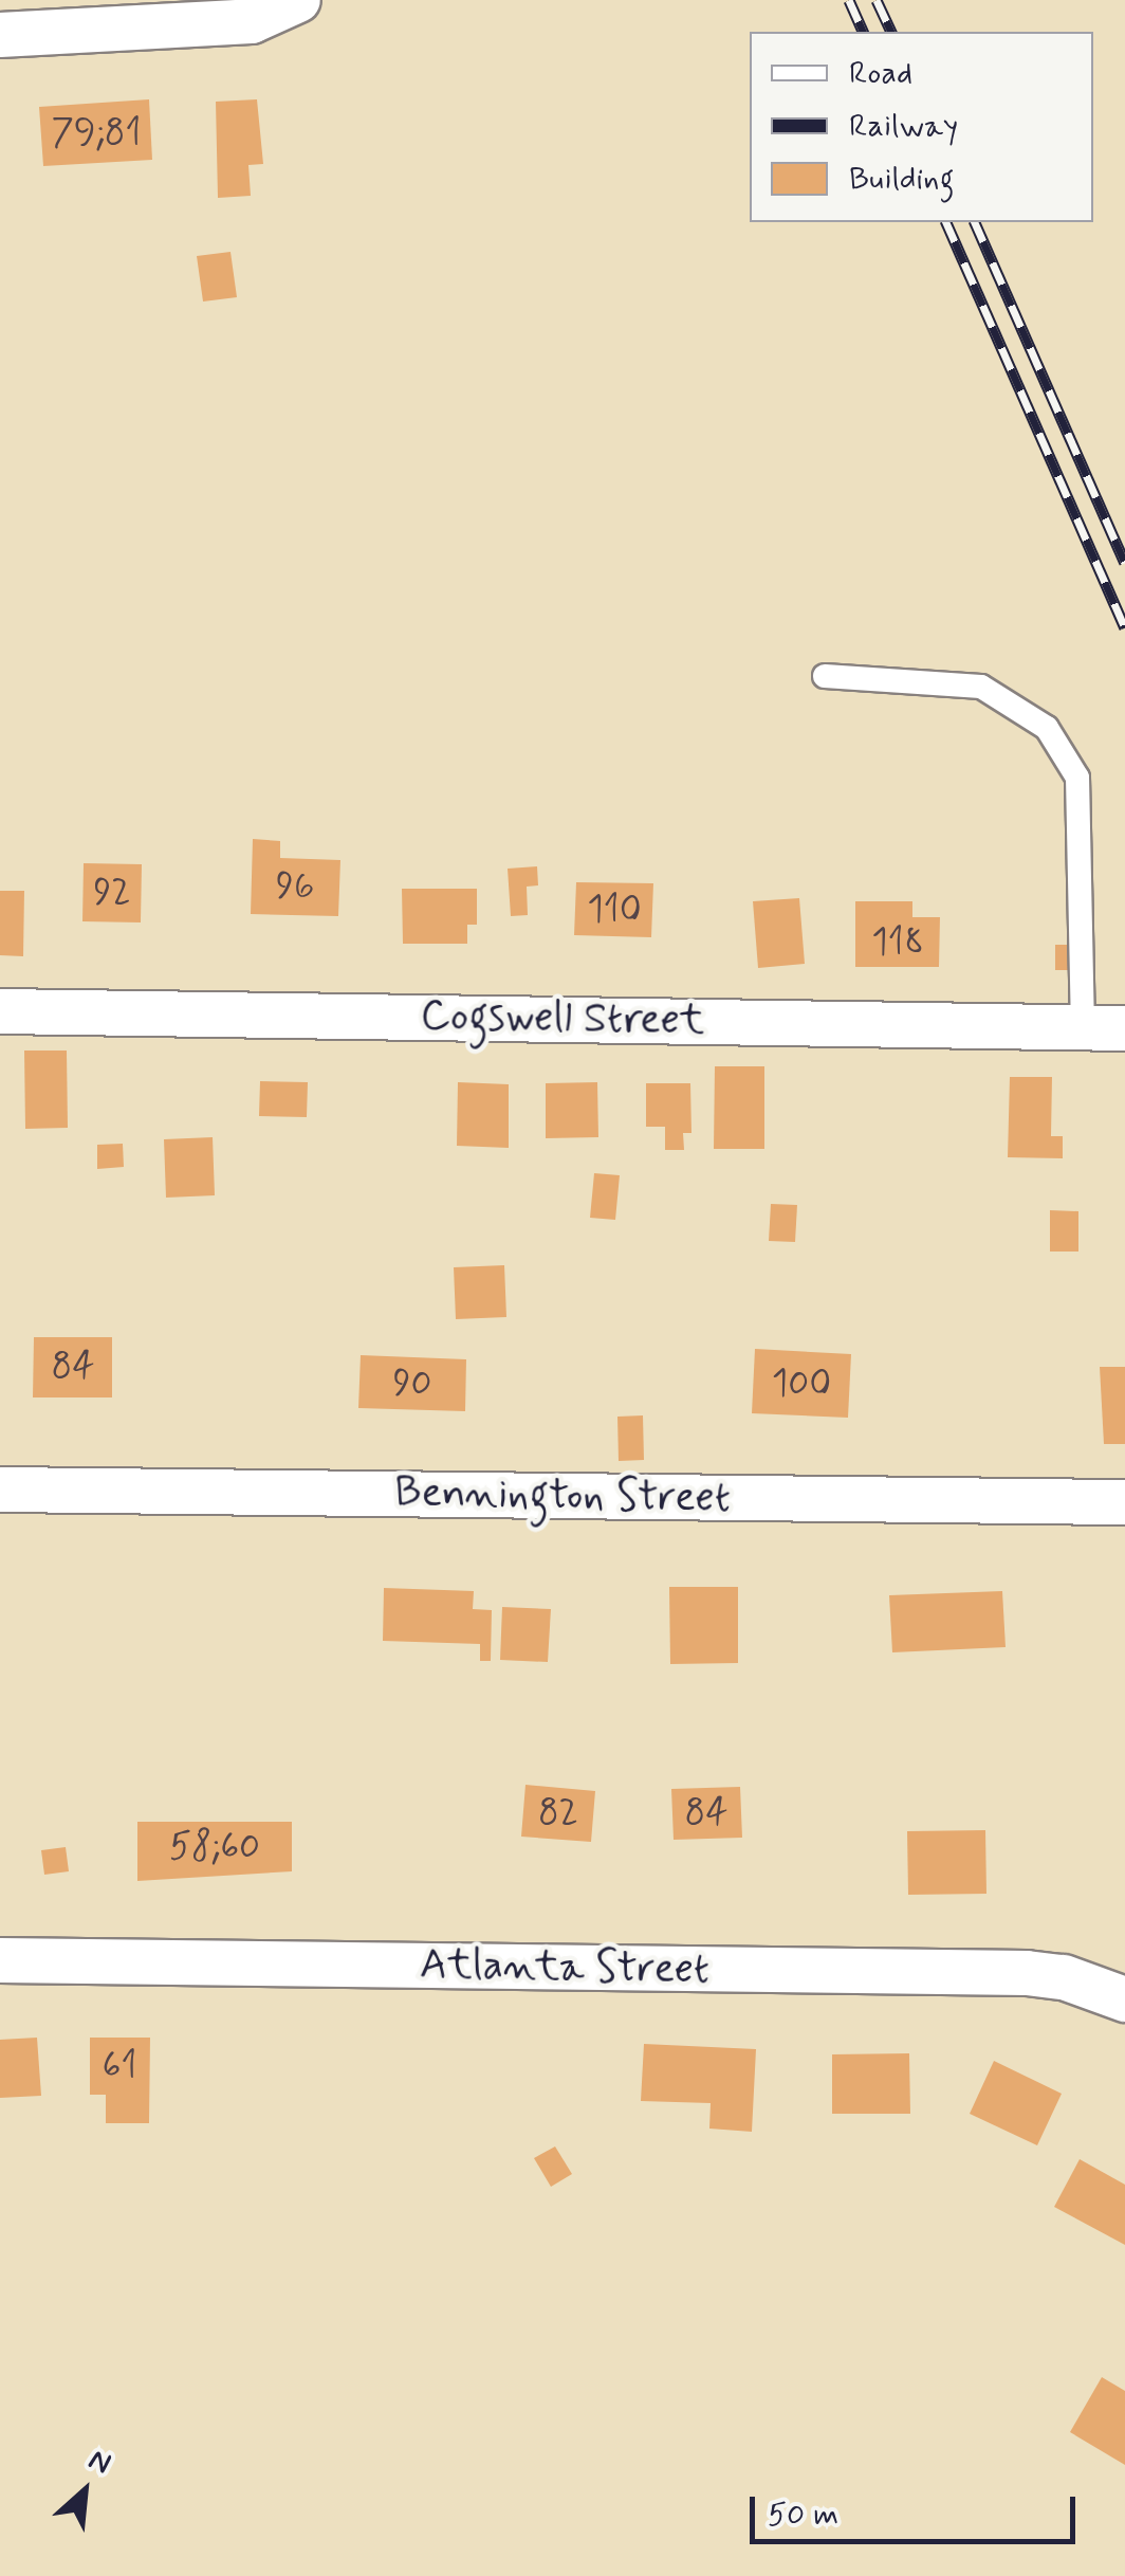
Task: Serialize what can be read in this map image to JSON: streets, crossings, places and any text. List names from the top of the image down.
{
  "streets": {
    "street": ["Cogswell Street", "Bennington Street", "Atlanta Street"]
  },
  "house_numbers": [
    "79;81",
    "96",
    "92",
    "110",
    "118",
    "84",
    "90",
    "100",
    "82",
    "84",
    "58;60",
    "61"
  ],
  "legend": ["Road", "Railway", "Building"],
  "scale_bar": "50 m",
  "north": "top right"
}
